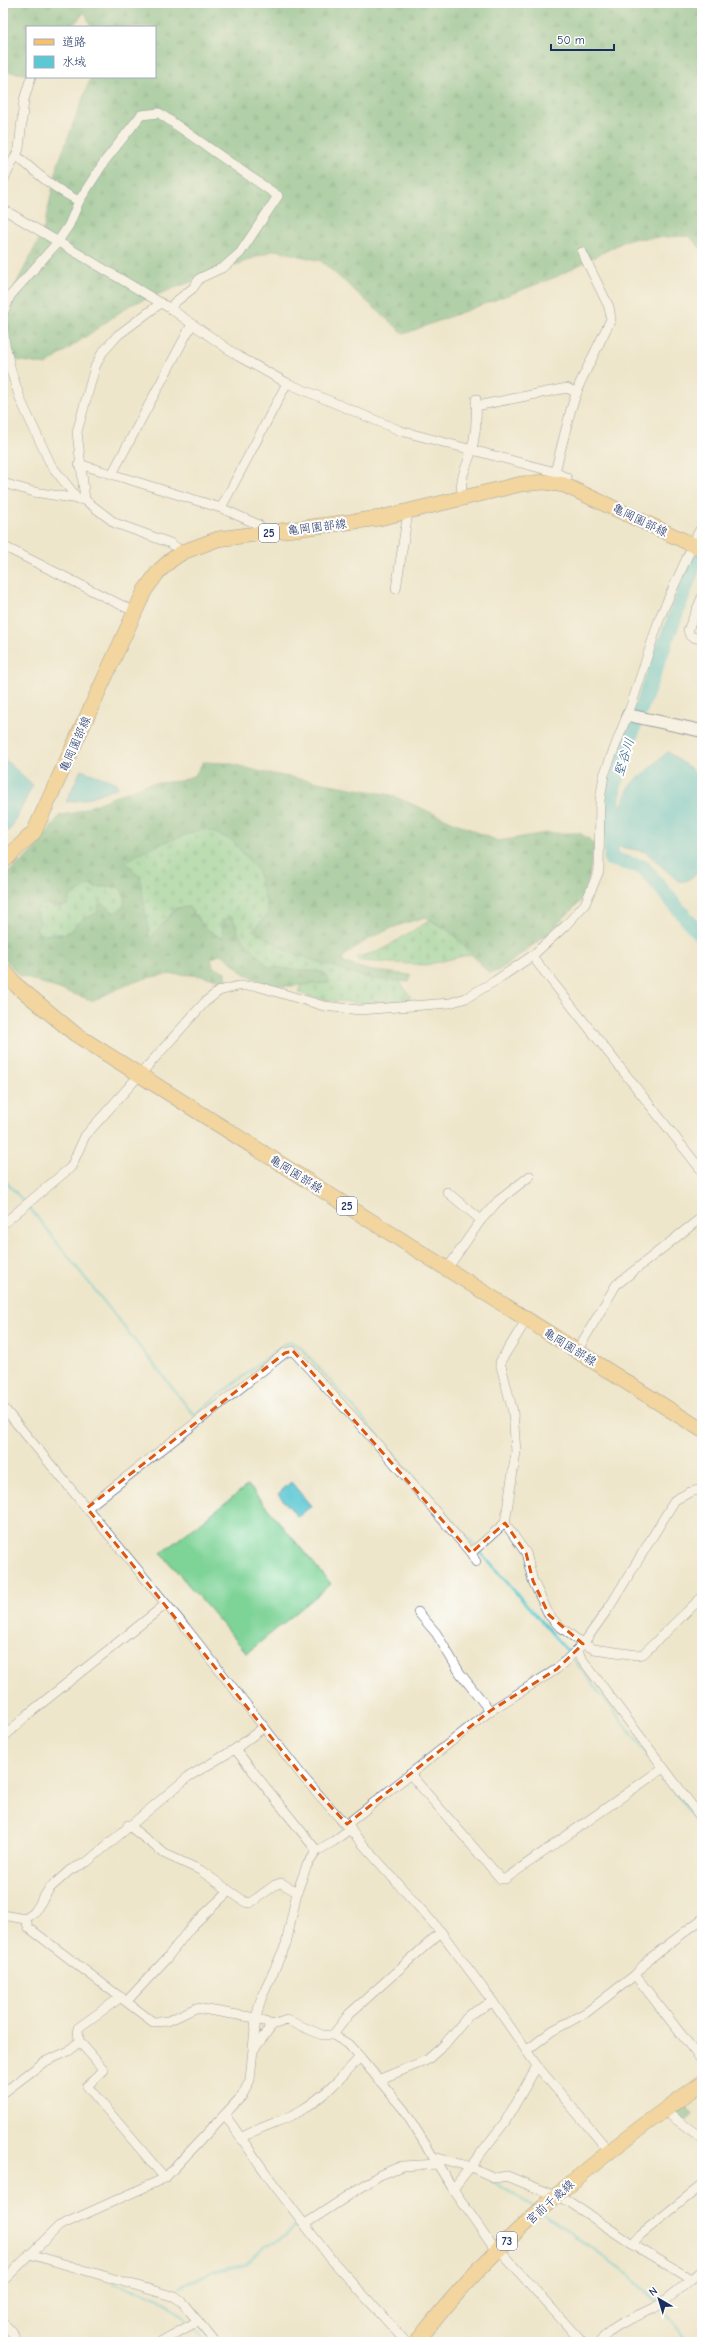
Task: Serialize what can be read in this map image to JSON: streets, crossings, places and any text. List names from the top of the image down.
{
  "streets": {
    "main road": [
      "亀岡園部線",
      "25",
      "宮前千歳線",
      "73"
    ]
  },
  "water": ["堅谷川"],
  "legend": ["道路", "水域"],
  "scale_bar": "50 m",
  "north": "top left"
}
